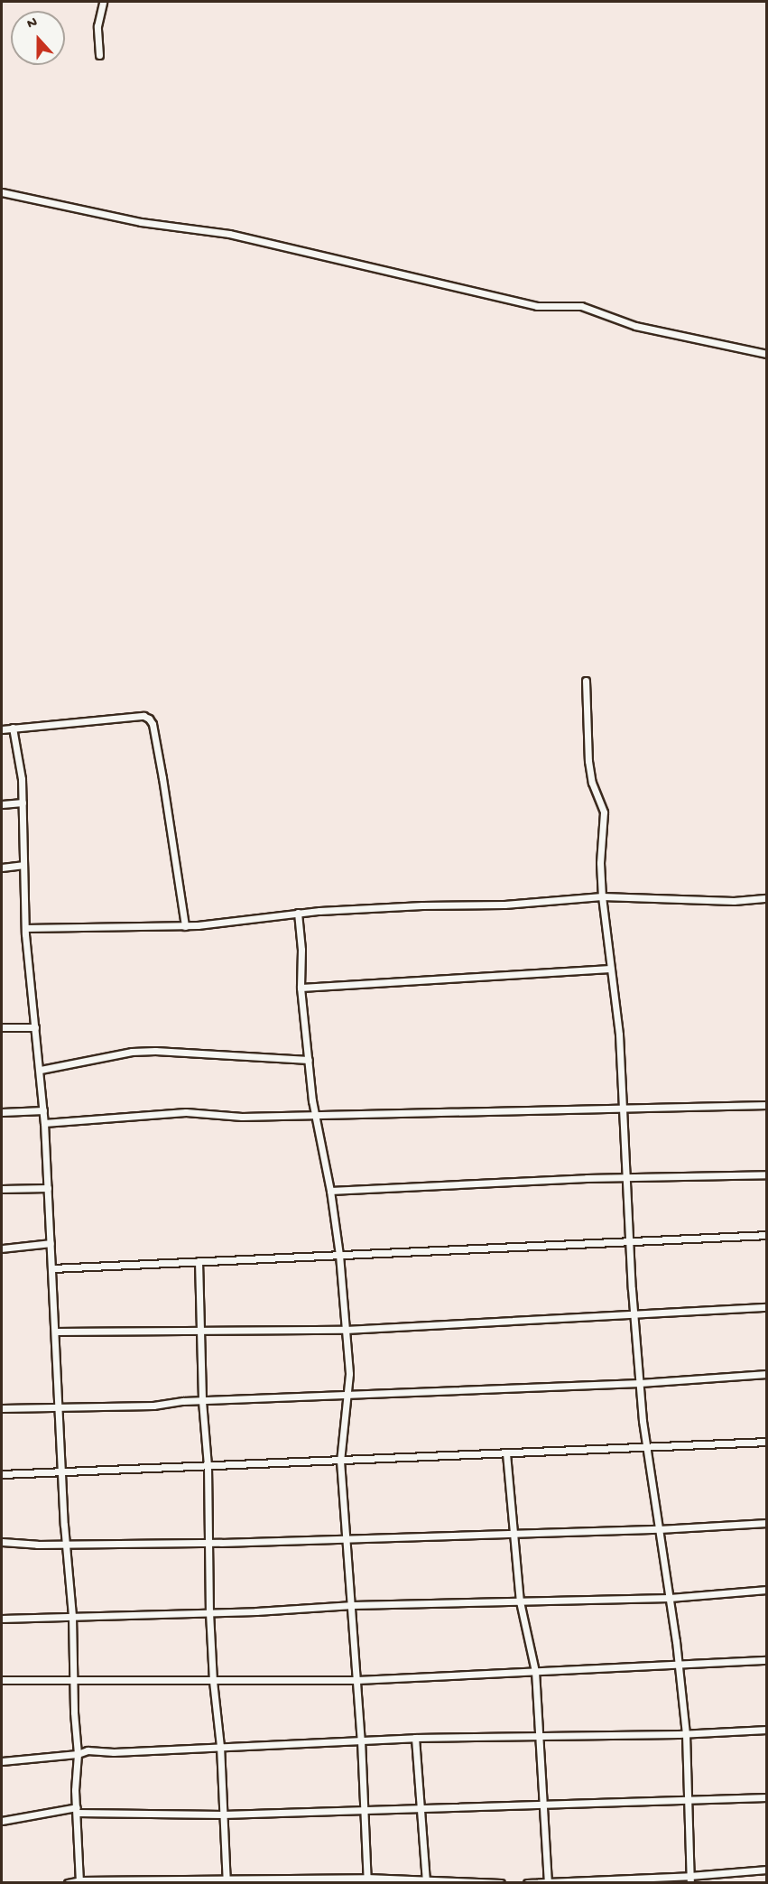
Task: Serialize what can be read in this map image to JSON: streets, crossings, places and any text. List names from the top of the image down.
{
  "north": "top"
}
